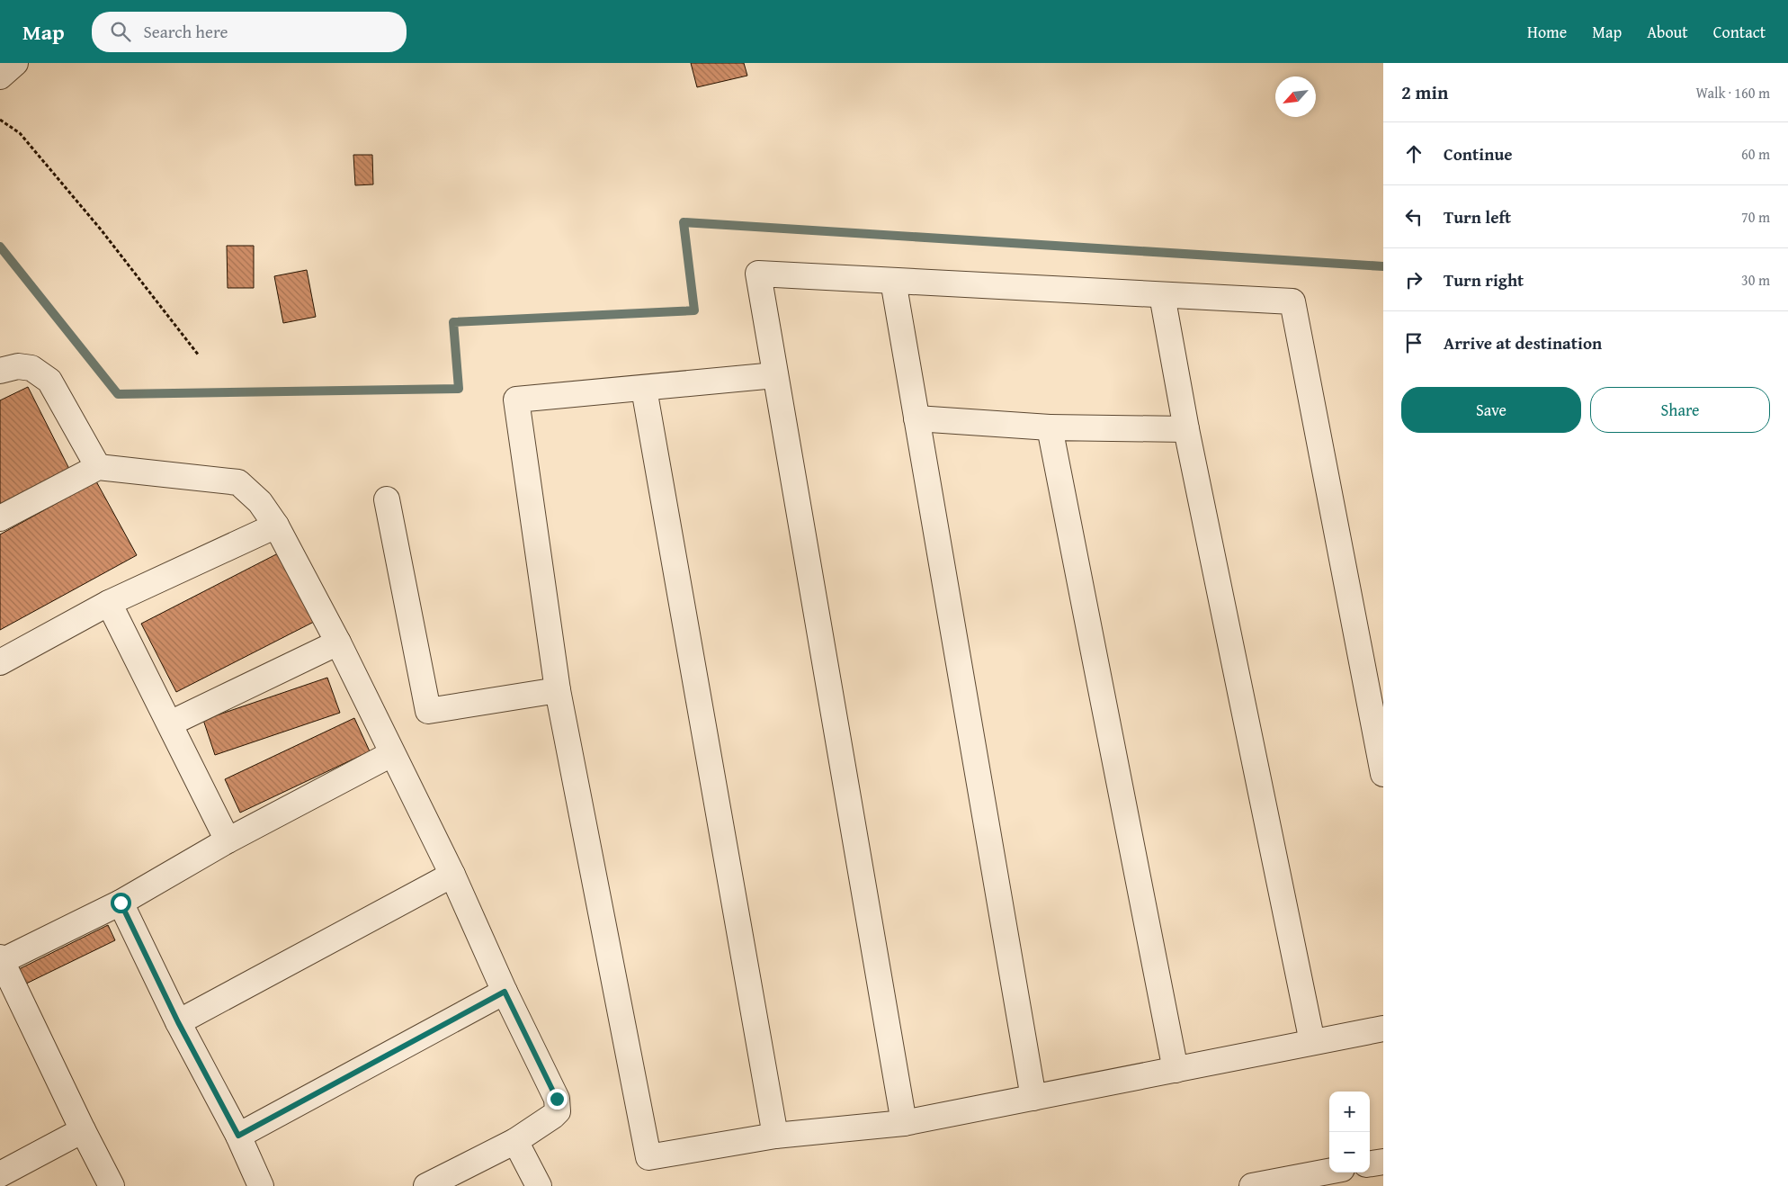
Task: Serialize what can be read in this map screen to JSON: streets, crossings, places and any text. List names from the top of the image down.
{
  "north": "bottom left",
  "page": {
    "header": "Map",
    "search": "Search here",
    "nav": [
      "Home",
      "Map",
      "About",
      "Contact"
    ],
    "heading": ["2 min", "Walk · 160 m"],
    "list": [
      ["Continue", "60 m"],
      ["Turn left", "70 m"],
      ["Turn right", "30 m"],
      "Arrive at destination"
    ],
    "buttons": ["Save", "Share"],
    "map_buttons": ["+", "−"]
  }
}
